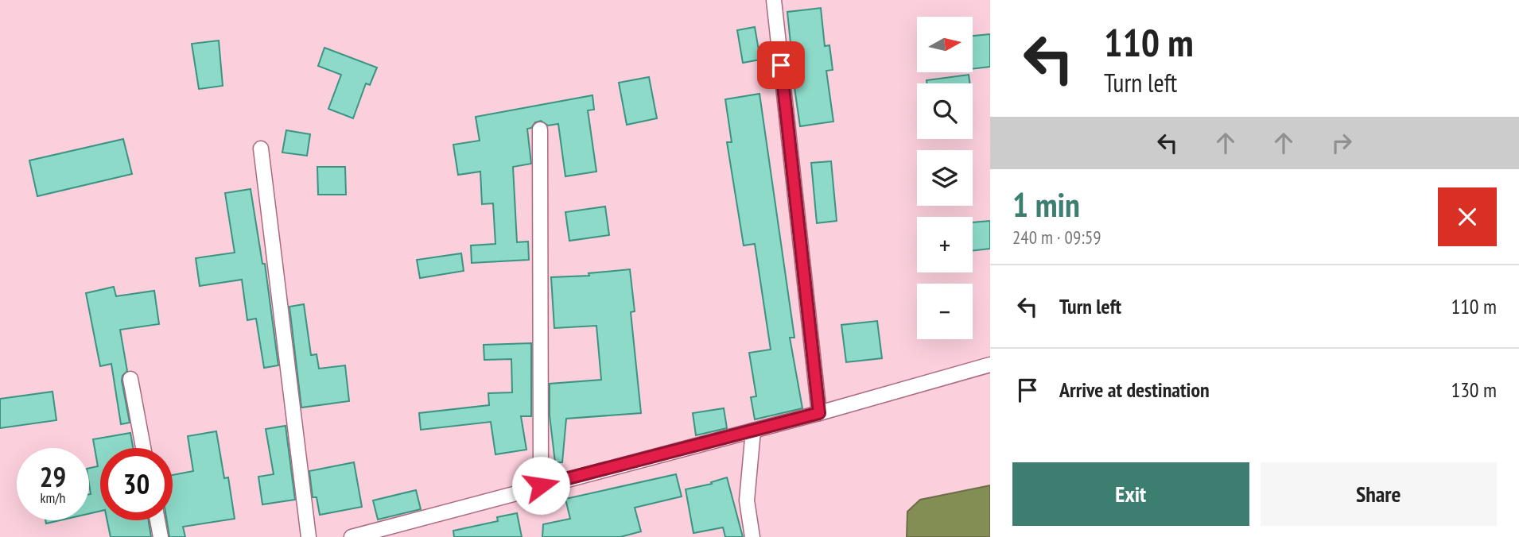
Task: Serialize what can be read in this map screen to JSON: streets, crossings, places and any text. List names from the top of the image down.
{
  "north": "right",
  "page": {
    "turn": ["110 m", "Turn left"],
    "map_buttons": ["+", "−"],
    "heading": ["1 min", "240 m · 09:59"],
    "list": [
      {
        "name": "Turn left",
        "value": "110 m"
      },
      {
        "name": "Arrive at destination",
        "value": "130 m"
      }
    ],
    "speed": "29 km/h",
    "limit": "30",
    "buttons": ["Exit", "Share"]
  }
}
